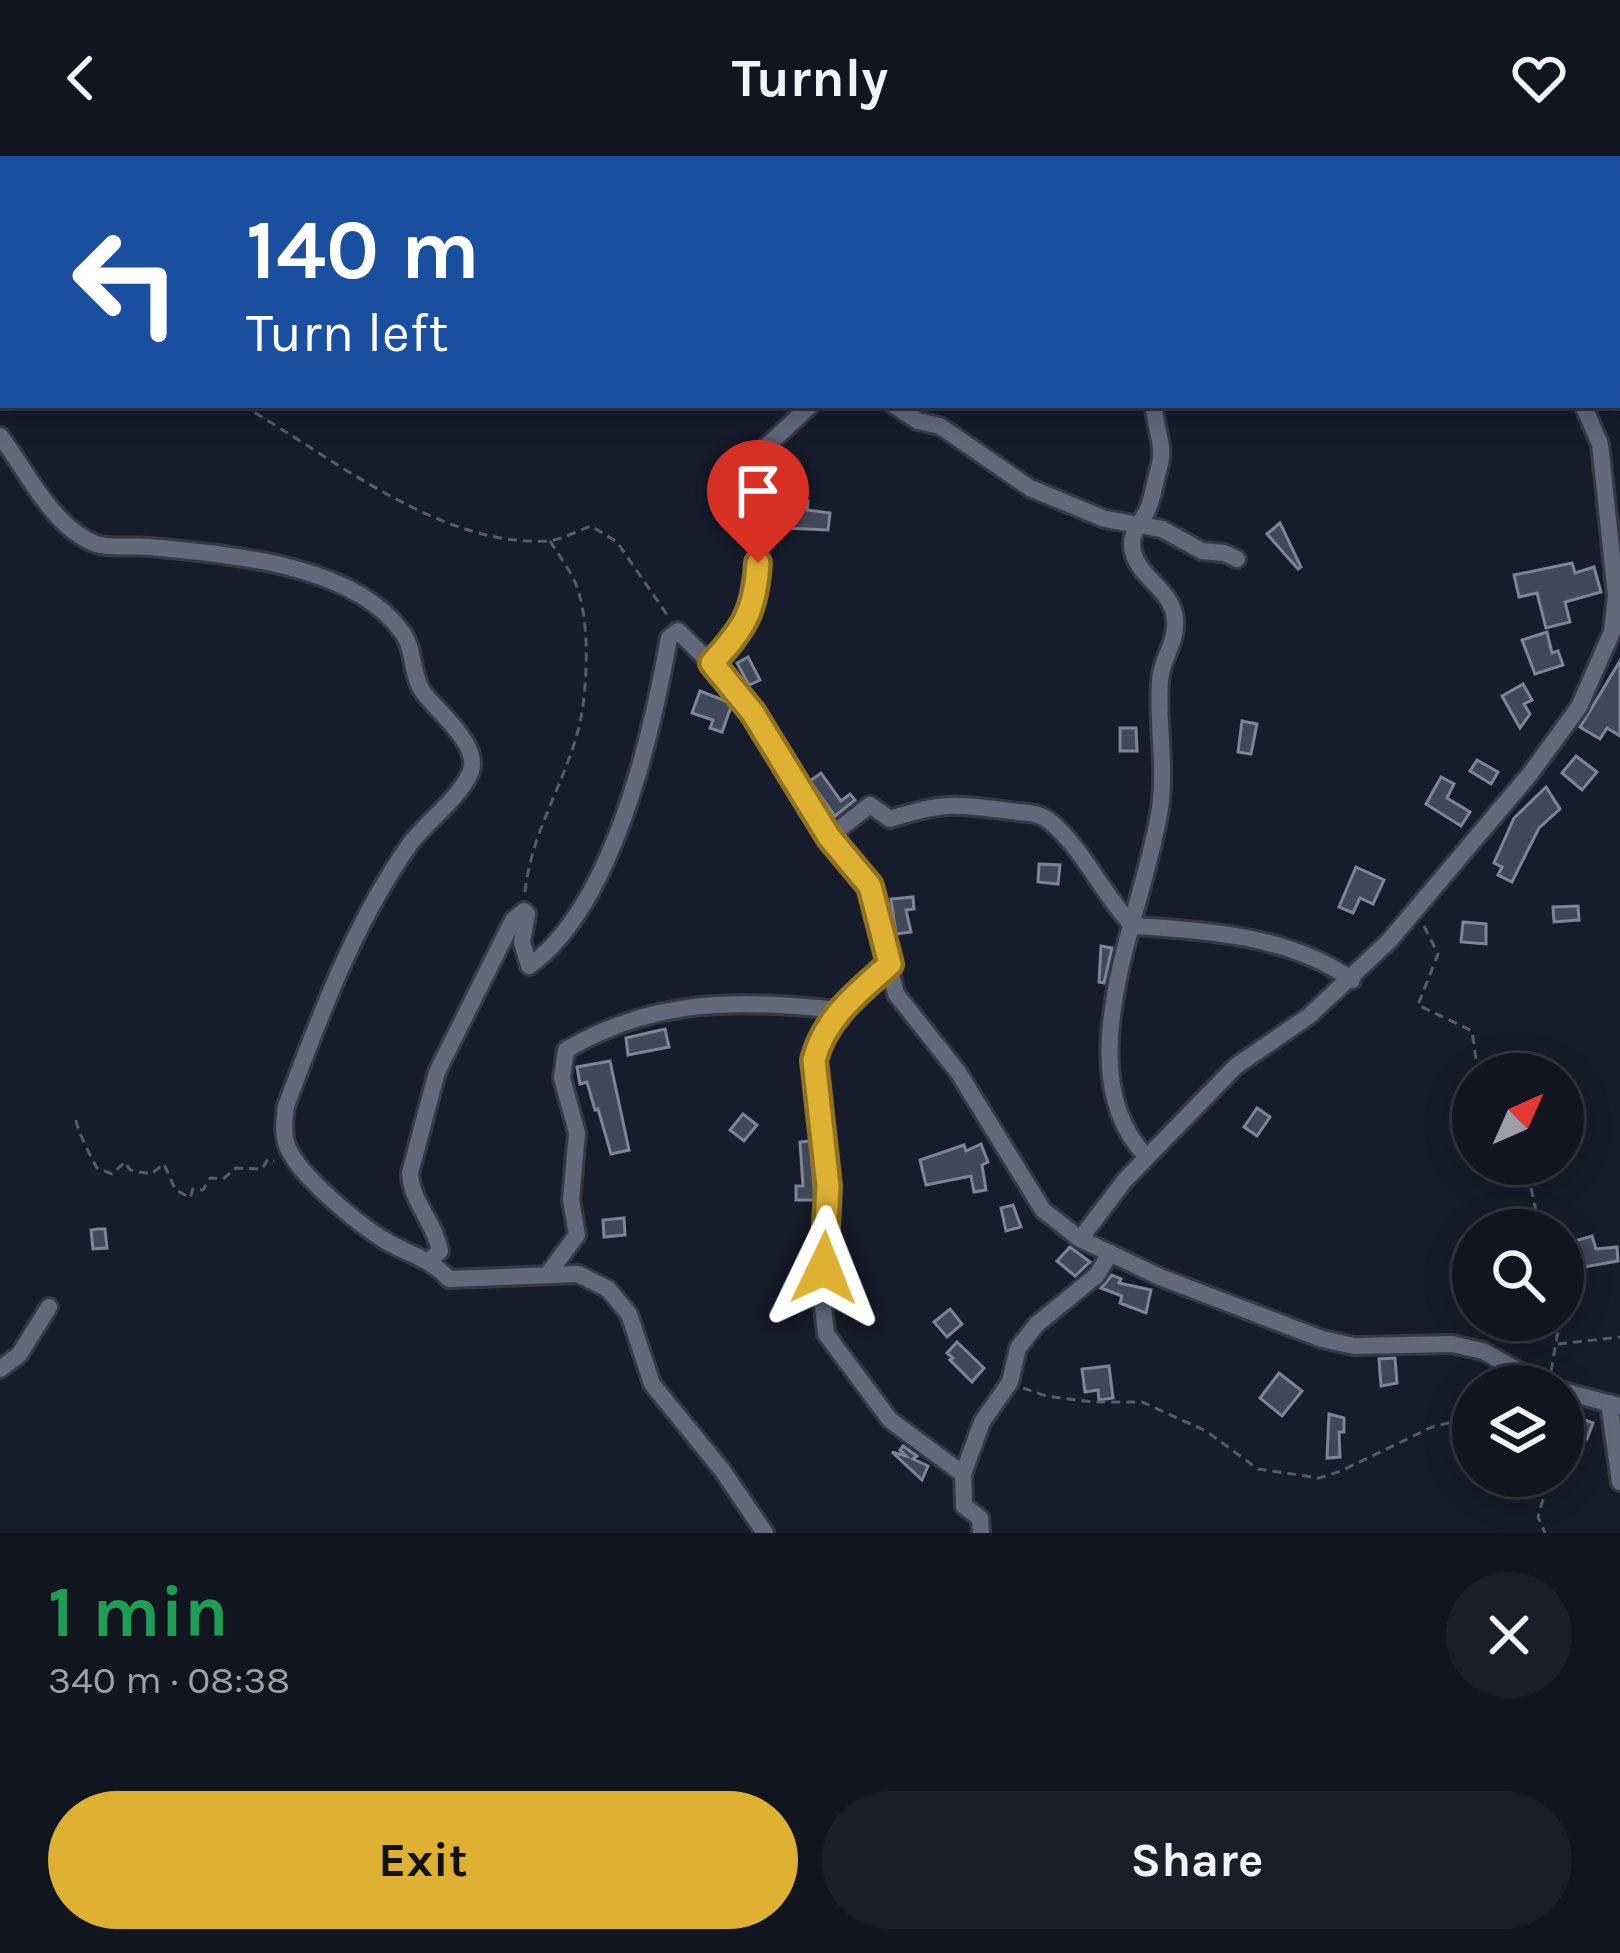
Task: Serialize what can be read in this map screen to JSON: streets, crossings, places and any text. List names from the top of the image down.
{
  "north": "top right",
  "page": {
    "header": "Turnly",
    "turn": ["140 m", "Turn left"],
    "heading": ["1 min", "340 m · 08:38"],
    "buttons": ["Exit", "Share"]
  }
}
